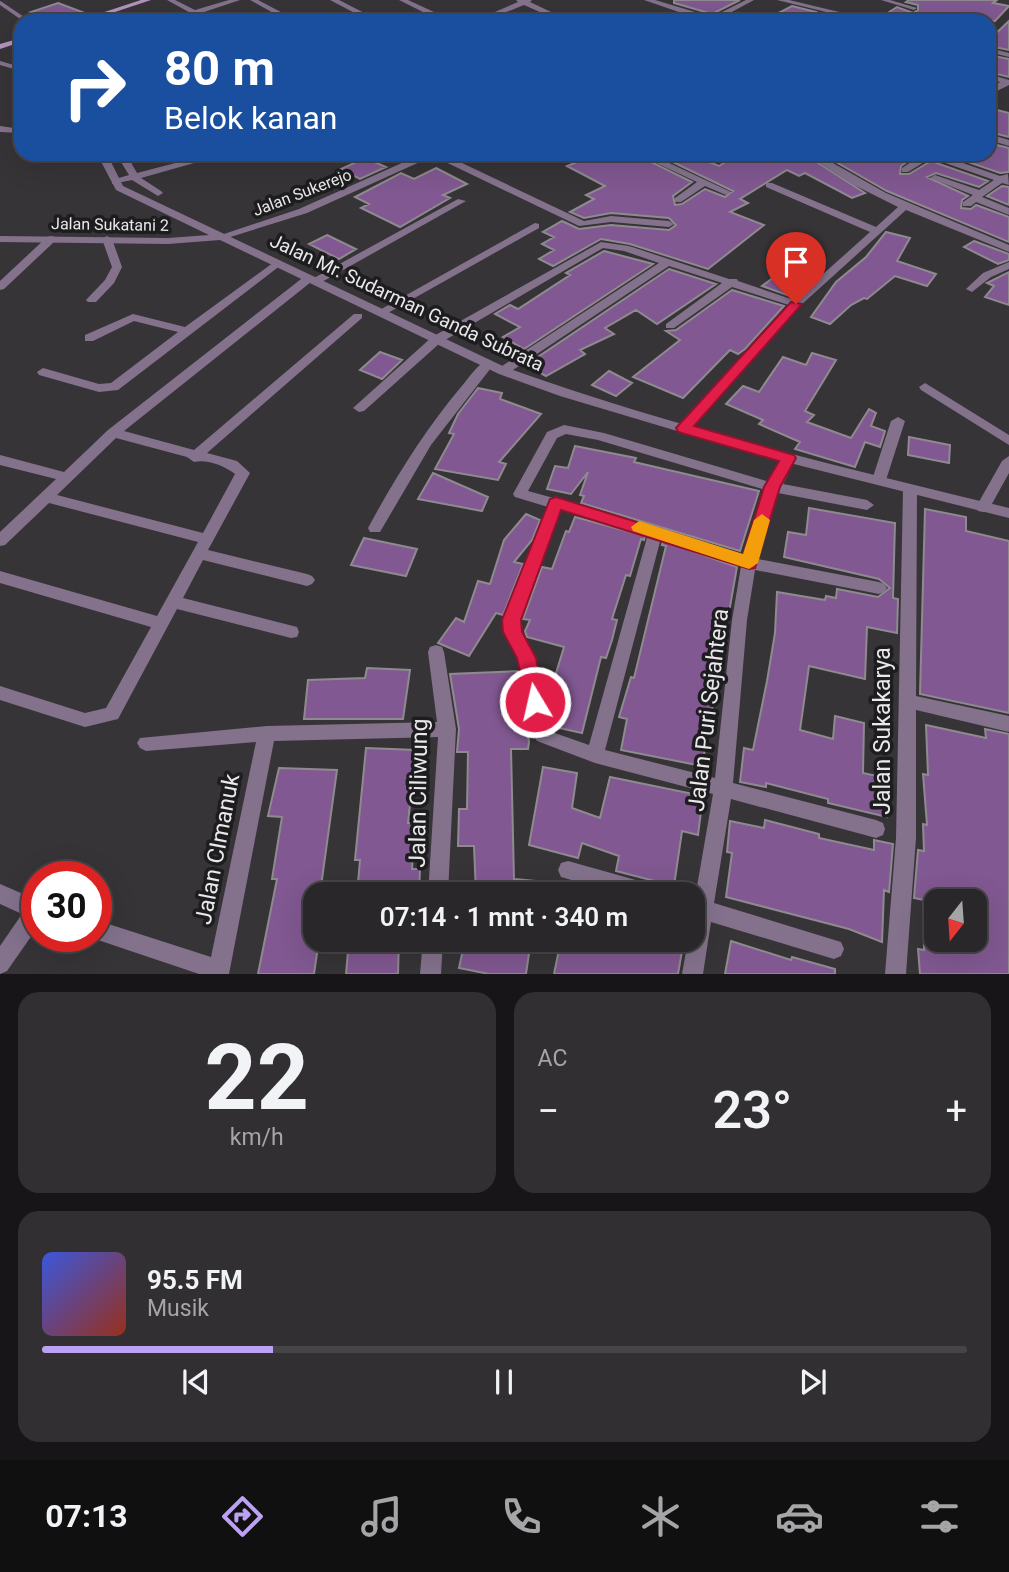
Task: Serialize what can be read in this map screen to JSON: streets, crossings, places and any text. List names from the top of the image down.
{
  "streets": {
    "street": [
      "Jalan Sukerejo",
      "Jalan Sukatani 2",
      "Jalan Mr. Sudarman Ganda Subrata",
      "Jalan Puri Sejahtera",
      "Jalan Sukakarya",
      "Jalan Ciliwung",
      "Jalan CImanuk"
    ]
  },
  "crossings": [
    ["Jalan Sukerejo", "Jalan Sukatani 2"],
    ["Jalan Sukerejo", "Jalan Mr. Sudarman Ganda Subrata"],
    ["Jalan Sukatani 2", "Jalan Mr. Sudarman Ganda Subrata"],
    ["Jalan Mr. Sudarman Ganda Subrata", "Jalan Puri Sejahtera"],
    ["Jalan Mr. Sudarman Ganda Subrata", "Jalan Sukakarya"]
  ],
  "north": "bottom",
  "page": {
    "turn": ["80 m", "Belok kanan"],
    "limit": "30",
    "trip": "07:14 · 1 mnt · 340 m",
    "tile": [
      ["22", "km/h"],
      "AC"
    ],
    "heat": ["−", "23°", "+"],
    "song": ["95.5 FM", "Musik"],
    "tabs": "07:13"
  }
}
